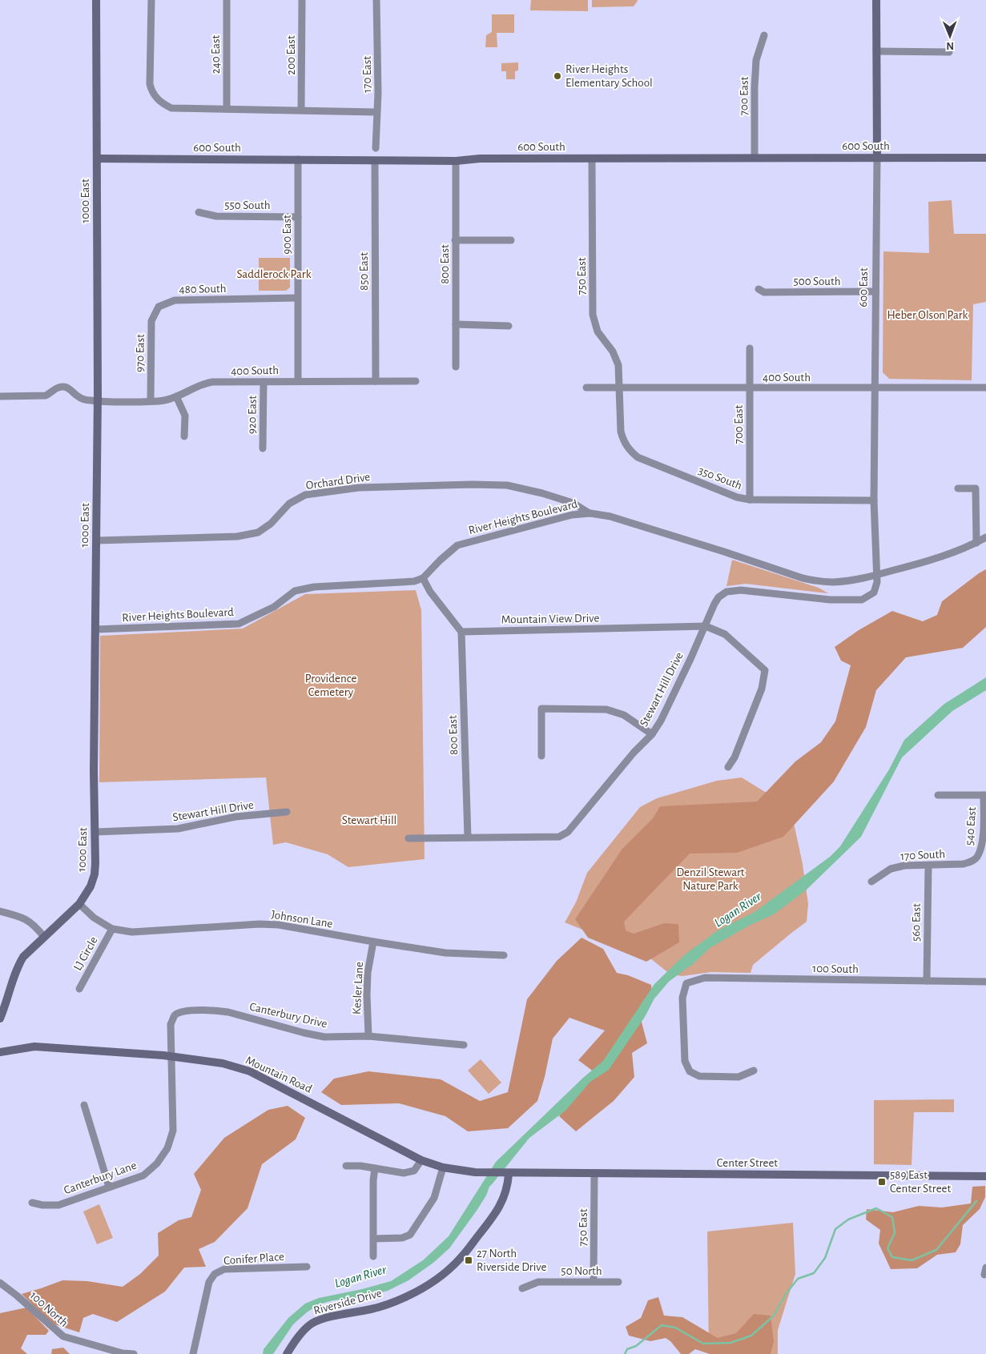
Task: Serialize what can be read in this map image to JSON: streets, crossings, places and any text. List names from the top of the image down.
{
  "streets": {
    "street": [
      "240 East",
      "200 East",
      "170 East",
      "700 East",
      "600 South",
      "1000 East",
      "550 South",
      "900 East",
      "800 East",
      "850 East",
      "750 East",
      "500 South",
      "600 East",
      "480 South",
      "970 East",
      "400 South",
      "920 East",
      "350 South",
      "Orchard Drive",
      "River Heights Boulevard",
      "Mountain View Drive",
      "Stewart Hill Drive",
      "540 East",
      "170 South",
      "Johnson Lane",
      "560 East",
      "LJ Circle",
      "100 South",
      "Kesler Lane",
      "Canterbury Drive",
      "Mountain Road",
      "Center Street",
      "Canterbury Lane",
      "Conifer Place",
      "50 North",
      "Riverside Drive",
      "100 North"
    ]
  },
  "crossings": [
    ["700 East", "600 South"],
    ["700 East", "400 South"],
    ["700 East", "350 South"],
    ["600 South", "1000 East"],
    ["600 South", "900 East"],
    ["600 South", "800 East"],
    ["600 South", "850 East"],
    ["600 South", "750 East"],
    ["600 South", "600 East"],
    ["1000 East", "400 South"],
    ["1000 East", "Orchard Drive"],
    ["1000 East", "River Heights Boulevard"],
    ["1000 East", "Stewart Hill Drive"],
    ["1000 East", "Johnson Lane"],
    ["550 South", "900 East"],
    ["900 East", "480 South"],
    ["900 East", "400 South"],
    ["800 East", "Mountain View Drive"],
    ["800 East", "Stewart Hill Drive"],
    ["850 East", "400 South"],
    ["750 East", "400 South"],
    ["750 East", "350 South"],
    ["750 East", "Center Street"],
    ["750 East", "50 North"],
    ["500 South", "600 East"],
    ["600 East", "400 South"],
    ["600 East", "350 South"],
    ["600 East", "River Heights Boulevard"],
    ["600 East", "Stewart Hill Drive"],
    ["480 South", "970 East"],
    ["970 East", "400 South"],
    ["400 South", "920 East"],
    ["400 South", "350 South"],
    ["Orchard Drive", "River Heights Boulevard"],
    ["River Heights Boulevard", "Stewart Hill Drive"],
    ["Mountain View Drive", "Stewart Hill Drive"],
    ["540 East", "170 South"],
    ["170 South", "560 East"],
    ["Johnson Lane", "LJ Circle"],
    ["Johnson Lane", "Kesler Lane"],
    ["560 East", "100 South"],
    ["Kesler Lane", "Canterbury Drive"],
    ["Canterbury Drive", "Mountain Road"],
    ["Canterbury Drive", "Canterbury Lane"],
    ["Mountain Road", "Center Street"],
    ["Mountain Road", "Canterbury Lane"],
    ["Mountain Road", "Riverside Drive"],
    ["Center Street", "Riverside Drive"]
  ],
  "water": ["Logan River"],
  "parks": [
    "Saddlerock Park",
    "Heber Olson Park",
    "Providence Cemetery",
    "Stewart Hill",
    "Denzil Stewart Nature Park"
  ],
  "places": {
    "other": ["River Heights Elementary School"],
    "transit": ["589 East Center Street", "27 North Riverside Drive"]
  },
  "north": "bottom"
}
